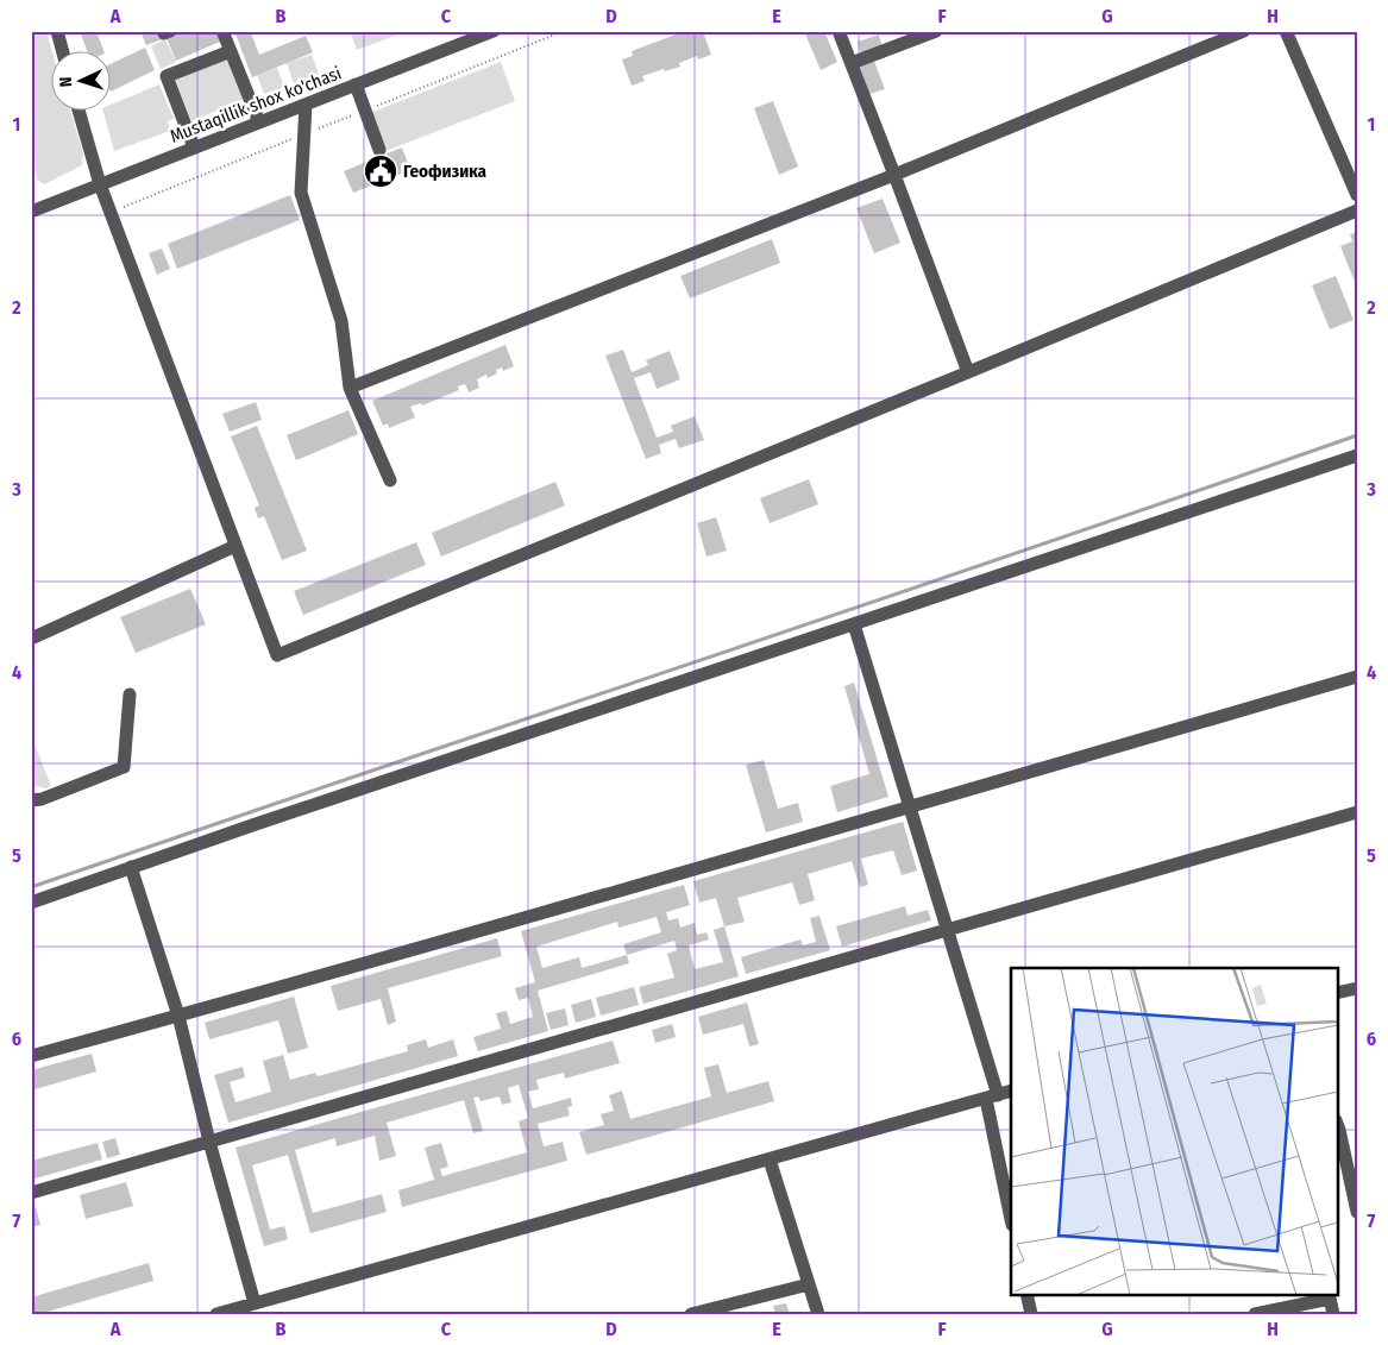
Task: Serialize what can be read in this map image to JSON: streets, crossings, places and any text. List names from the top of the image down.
{
  "streets": {
    "street": ["Mustaqillik shox ko'chasi"]
  },
  "places": {
    "public building": ["Геофизика"]
  },
  "north": "left",
  "grid": {
    "columns": [
      "A",
      "B",
      "C",
      "D",
      "E",
      "F",
      "G",
      "H"
    ],
    "rows": [
      "1",
      "2",
      "3",
      "4",
      "5",
      "6",
      "7"
    ]
  }
}
